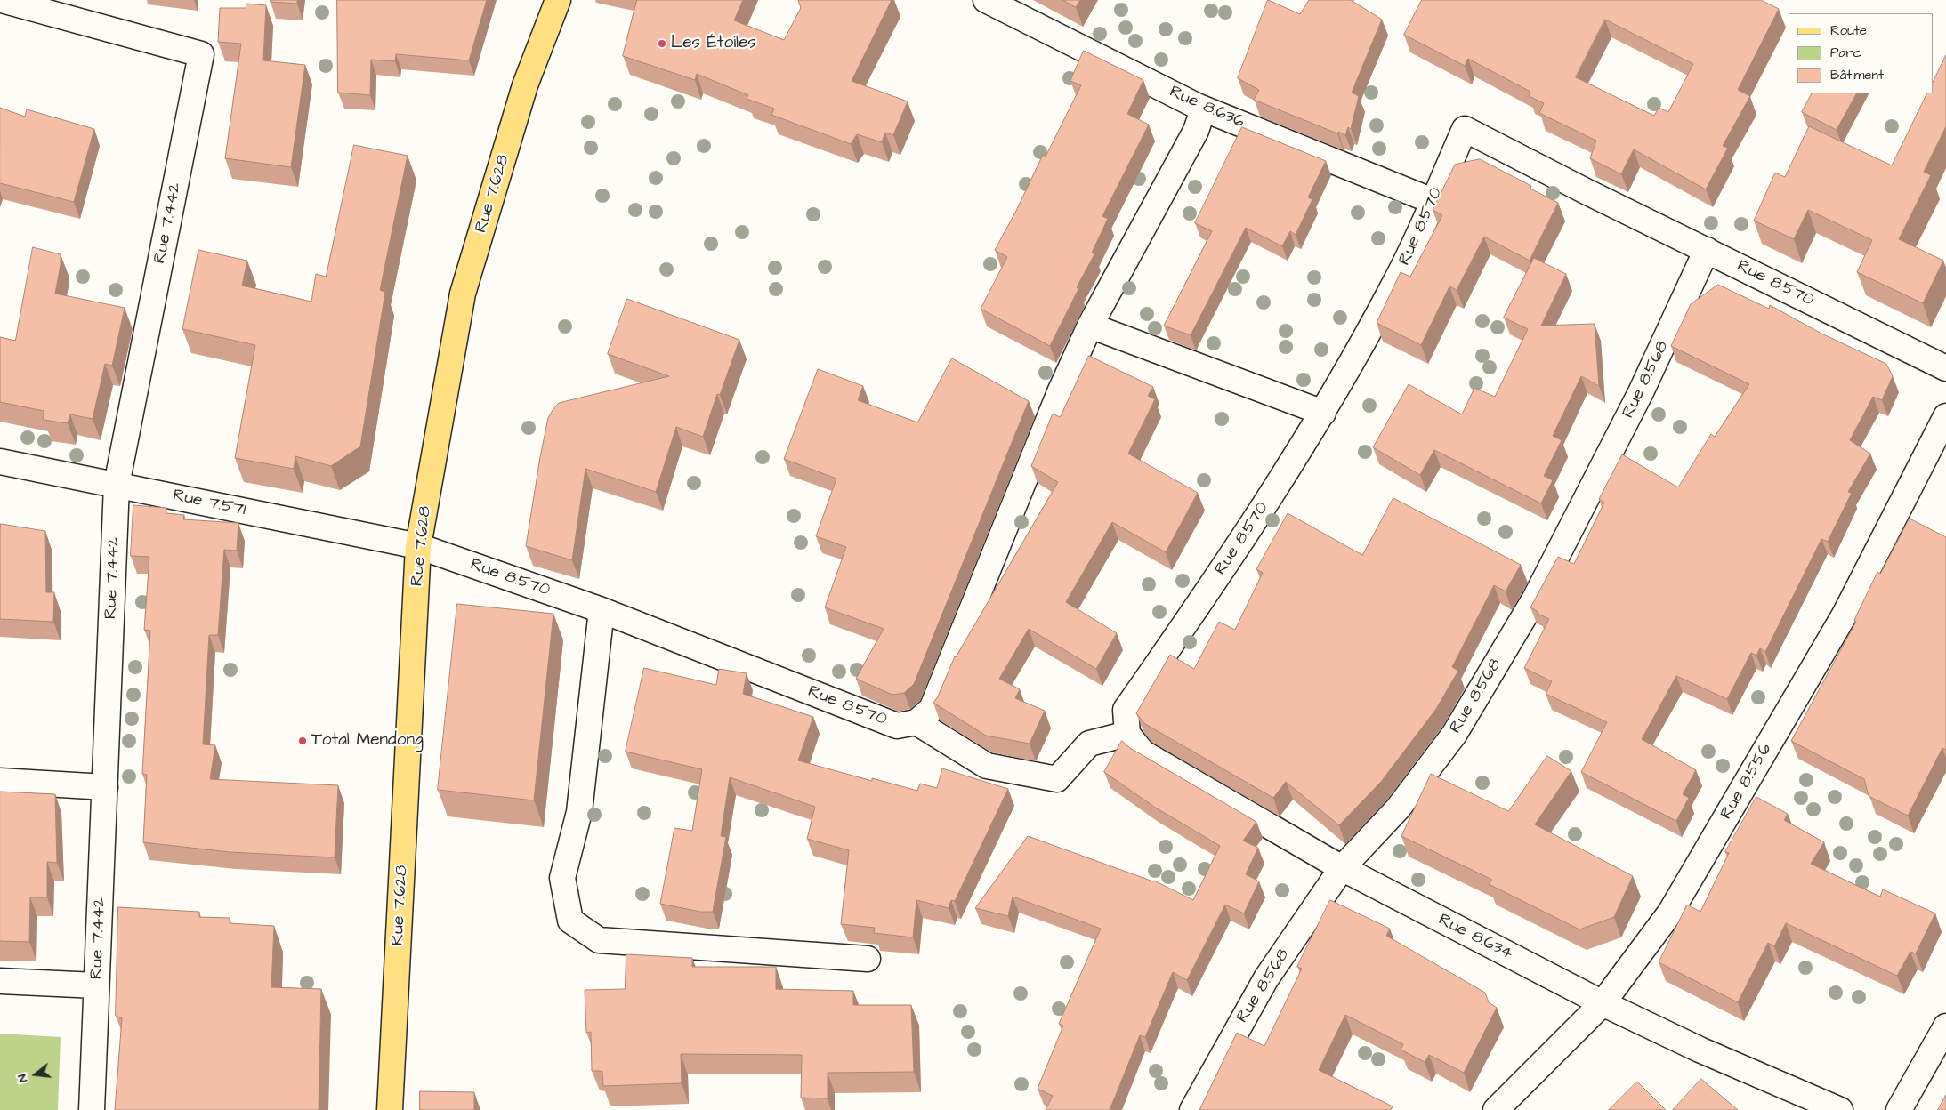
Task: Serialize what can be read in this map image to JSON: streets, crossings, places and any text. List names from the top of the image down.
{
  "streets": {
    "main road": ["Rue 7.628"],
    "street": [
      "Rue 8.636",
      "Rue 7.442",
      "Rue 8.570",
      "Rue 8.568",
      "Rue 7.571",
      "Rue 8.556",
      "Rue 8.634"
    ]
  },
  "crossings": [
    ["Rue 8.636", "Rue 8.570"],
    ["Rue 7.628", "Rue 8.570"],
    ["Rue 7.628", "Rue 7.571"],
    ["Rue 7.442", "Rue 7.571"],
    ["Rue 8.570", "Rue 8.568"],
    ["Rue 8.570", "Rue 7.571"],
    ["Rue 8.570", "Rue 8.634"],
    ["Rue 8.568", "Rue 8.634"],
    ["Rue 8.556", "Rue 8.634"]
  ],
  "places": ["Les Étoiles", "Total Mendong"],
  "legend": ["Route", "Parc", "Bâtiment"],
  "north": "left"
}
